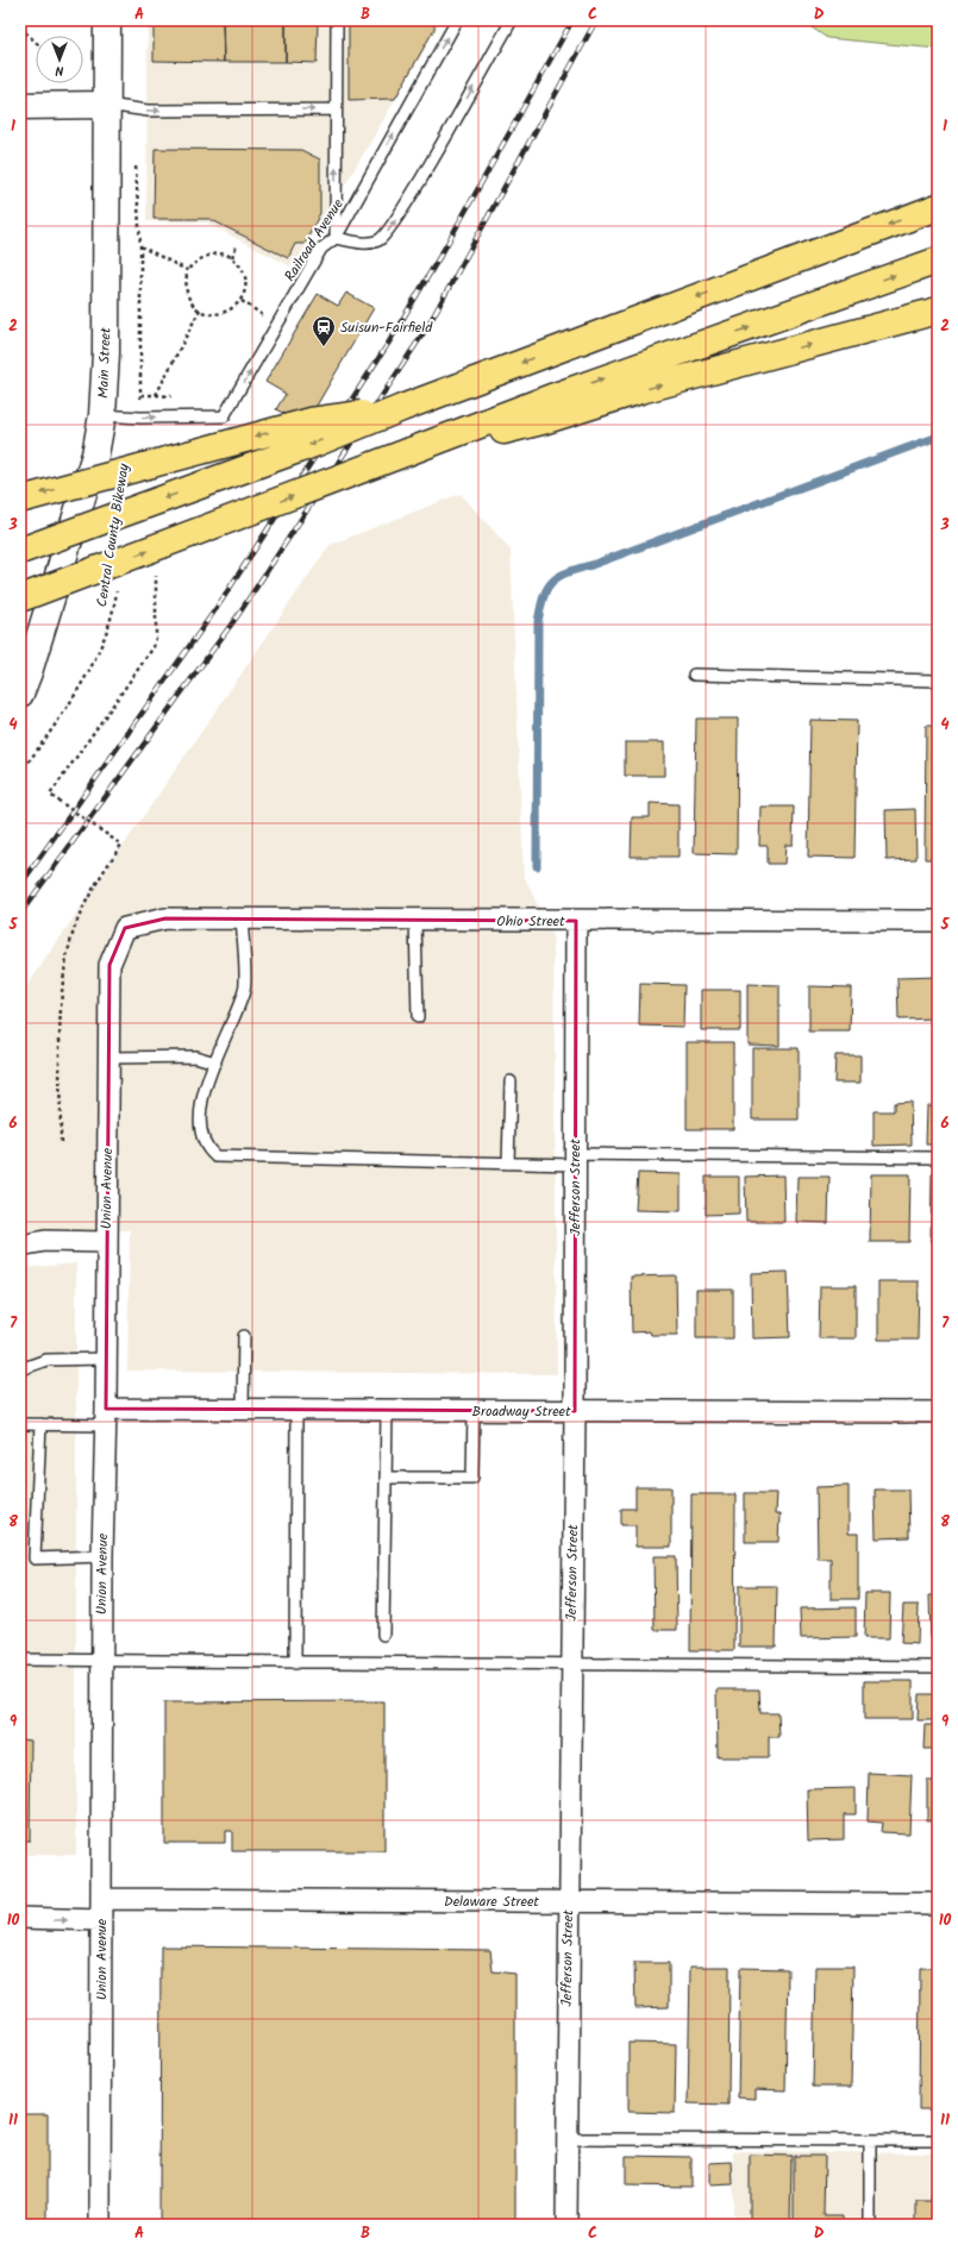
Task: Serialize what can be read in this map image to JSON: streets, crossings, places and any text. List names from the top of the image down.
{
  "streets": {
    "main road": ["Main Street"],
    "street": [
      "Ohio Street",
      "Jefferson Street",
      "Union Avenue",
      "Broadway Street",
      "Delaware Street"
    ],
    "lane": ["Railroad Avenue"],
    "path": ["Central County Bikeway"]
  },
  "crossings": [
    ["Railroad Avenue", "Main Street"],
    ["Ohio Street", "Jefferson Street"],
    ["Ohio Street", "Union Avenue"],
    ["Jefferson Street", "Broadway Street"],
    ["Jefferson Street", "Delaware Street"],
    ["Union Avenue", "Broadway Street"],
    ["Union Avenue", "Delaware Street"]
  ],
  "places": {
    "station": ["Suisun-Fairfield"]
  },
  "north": "bottom",
  "grid": {
    "columns": [
      "A",
      "B",
      "C",
      "D"
    ],
    "rows": [
      "1",
      "2",
      "3",
      "4",
      "5",
      "6",
      "7",
      "8",
      "9",
      "10",
      "11"
    ]
  }
}
